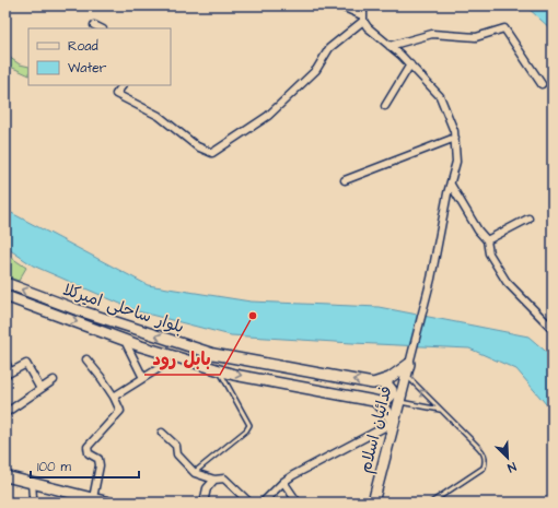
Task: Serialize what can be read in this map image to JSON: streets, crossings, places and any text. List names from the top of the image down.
{
  "streets": {
    "main road": ["بلوار ساحلی امیرکلا", "فدائیان اسلام"]
  },
  "crossings": [
    ["بلوار ساحلی امیرکلا", "فدائیان اسلام"]
  ],
  "places": ["بابل رود"],
  "legend": ["Road", "Water"],
  "scale_bar": "100 m",
  "north": "bottom right"
}
